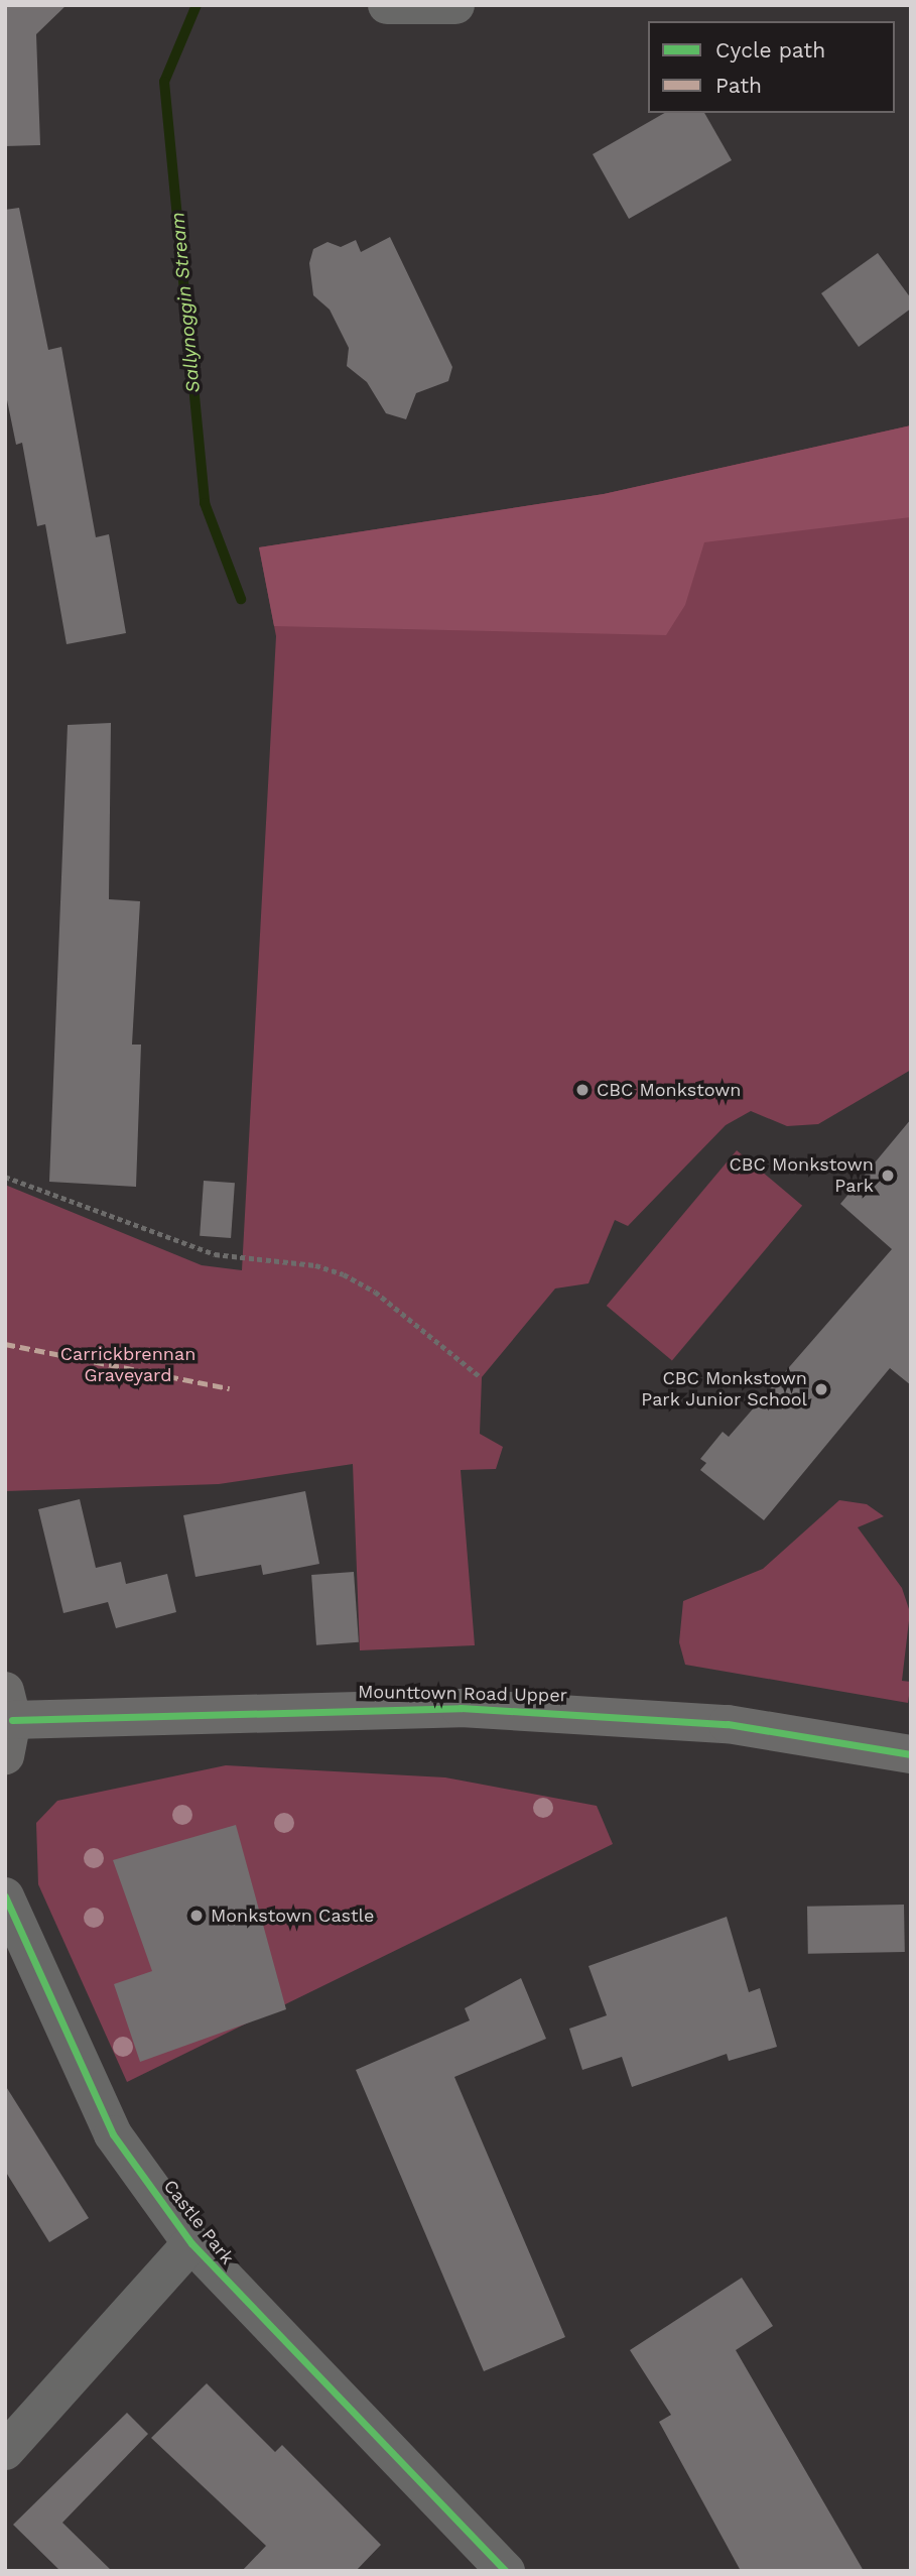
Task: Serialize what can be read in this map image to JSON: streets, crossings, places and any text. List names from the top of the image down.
{
  "streets": {
    "main road": ["Mounttown Road Upper"],
    "street": ["Castle Park"]
  },
  "water": ["Sallynoggin Stream"],
  "parks": ["Carrickbrennan Graveyard"],
  "places": [
    "CBC Monkstown",
    "CBC Monkstown Park",
    "CBC Monkstown Park Junior School",
    "Monkstown Castle"
  ],
  "legend": ["Cycle path", "Path"]
}
